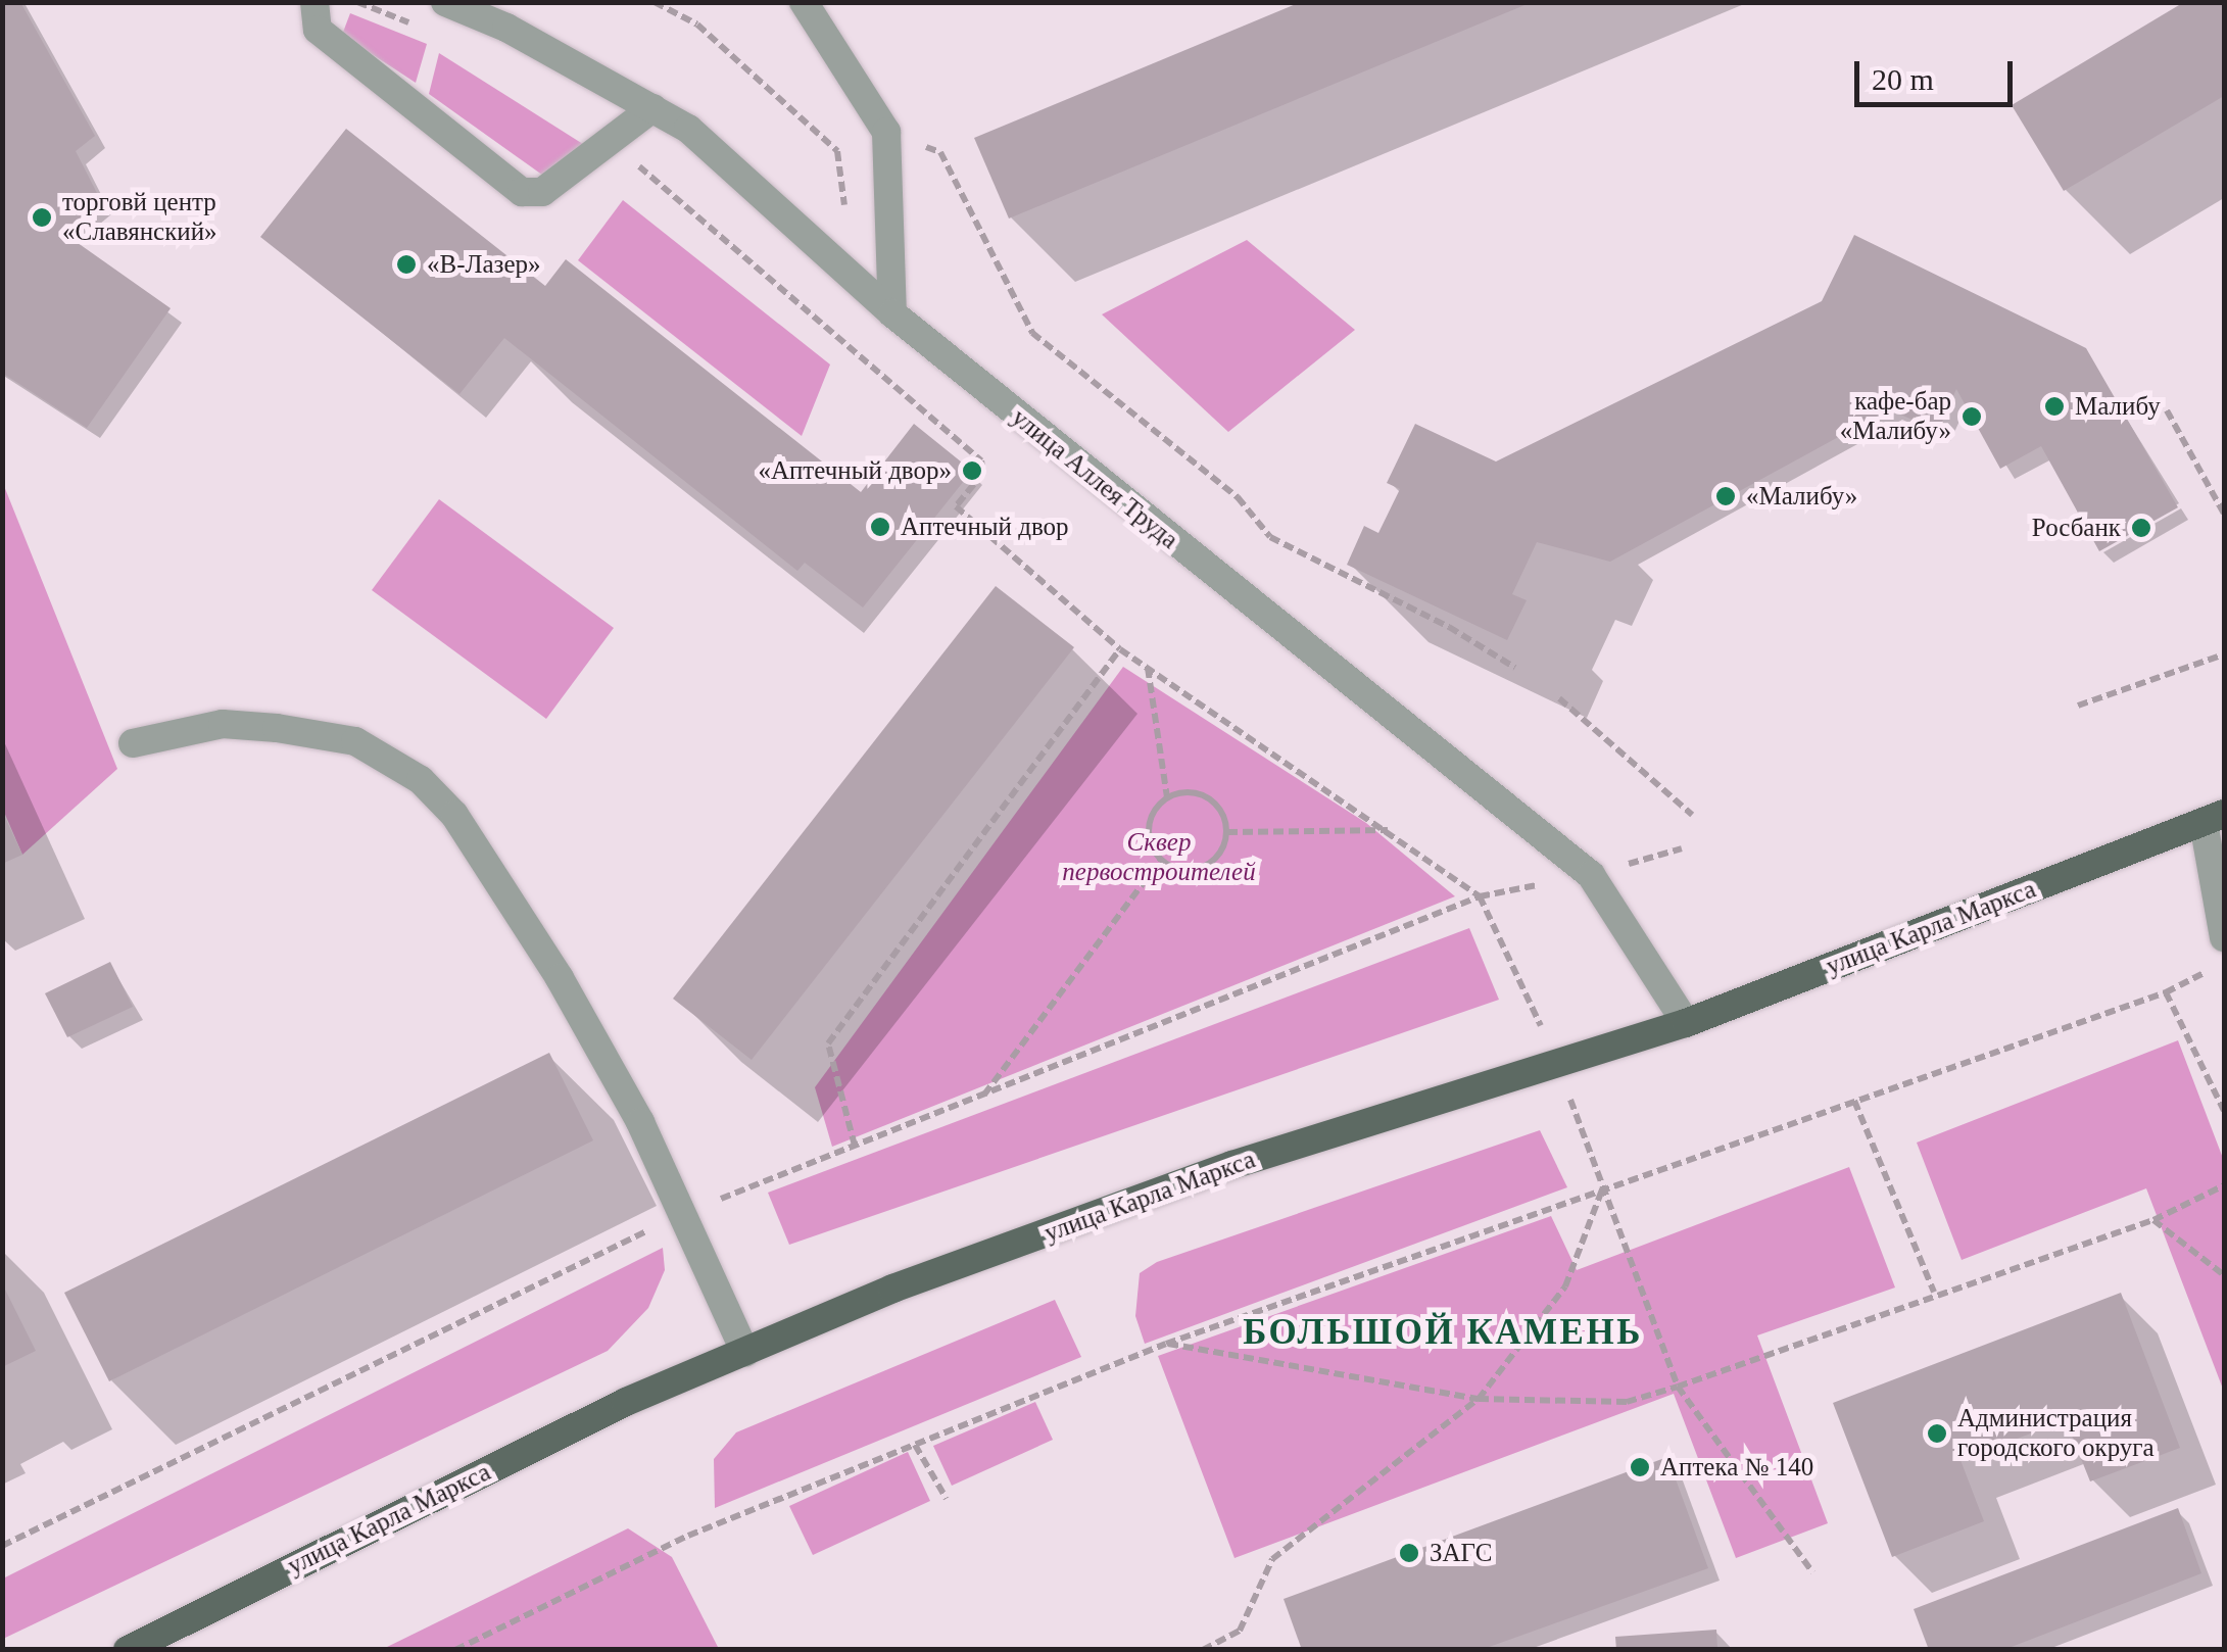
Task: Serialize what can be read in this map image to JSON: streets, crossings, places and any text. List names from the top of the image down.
{
  "streets": {
    "main road": ["улица Карла Маркса"],
    "street": ["улица Аллея Труда"]
  },
  "crossings": [
    ["улица Аллея Труда", "улица Карла Маркса"]
  ],
  "districts": ["БОЛЬШОЙ КАМЕНЬ"],
  "parks": ["Сквер первостроителей"],
  "places": [
    "торговй центр «Славянский»",
    "«В-Лазер»",
    "Малибу",
    "кафе-бар «Малибу»",
    "«Аптечный двор»",
    "«Малибу»",
    "Аптечный двор",
    "Росбанк",
    "Администрация городского округа",
    "Аптека № 140",
    "ЗАГС"
  ],
  "scale_bar": "20 m"
}
